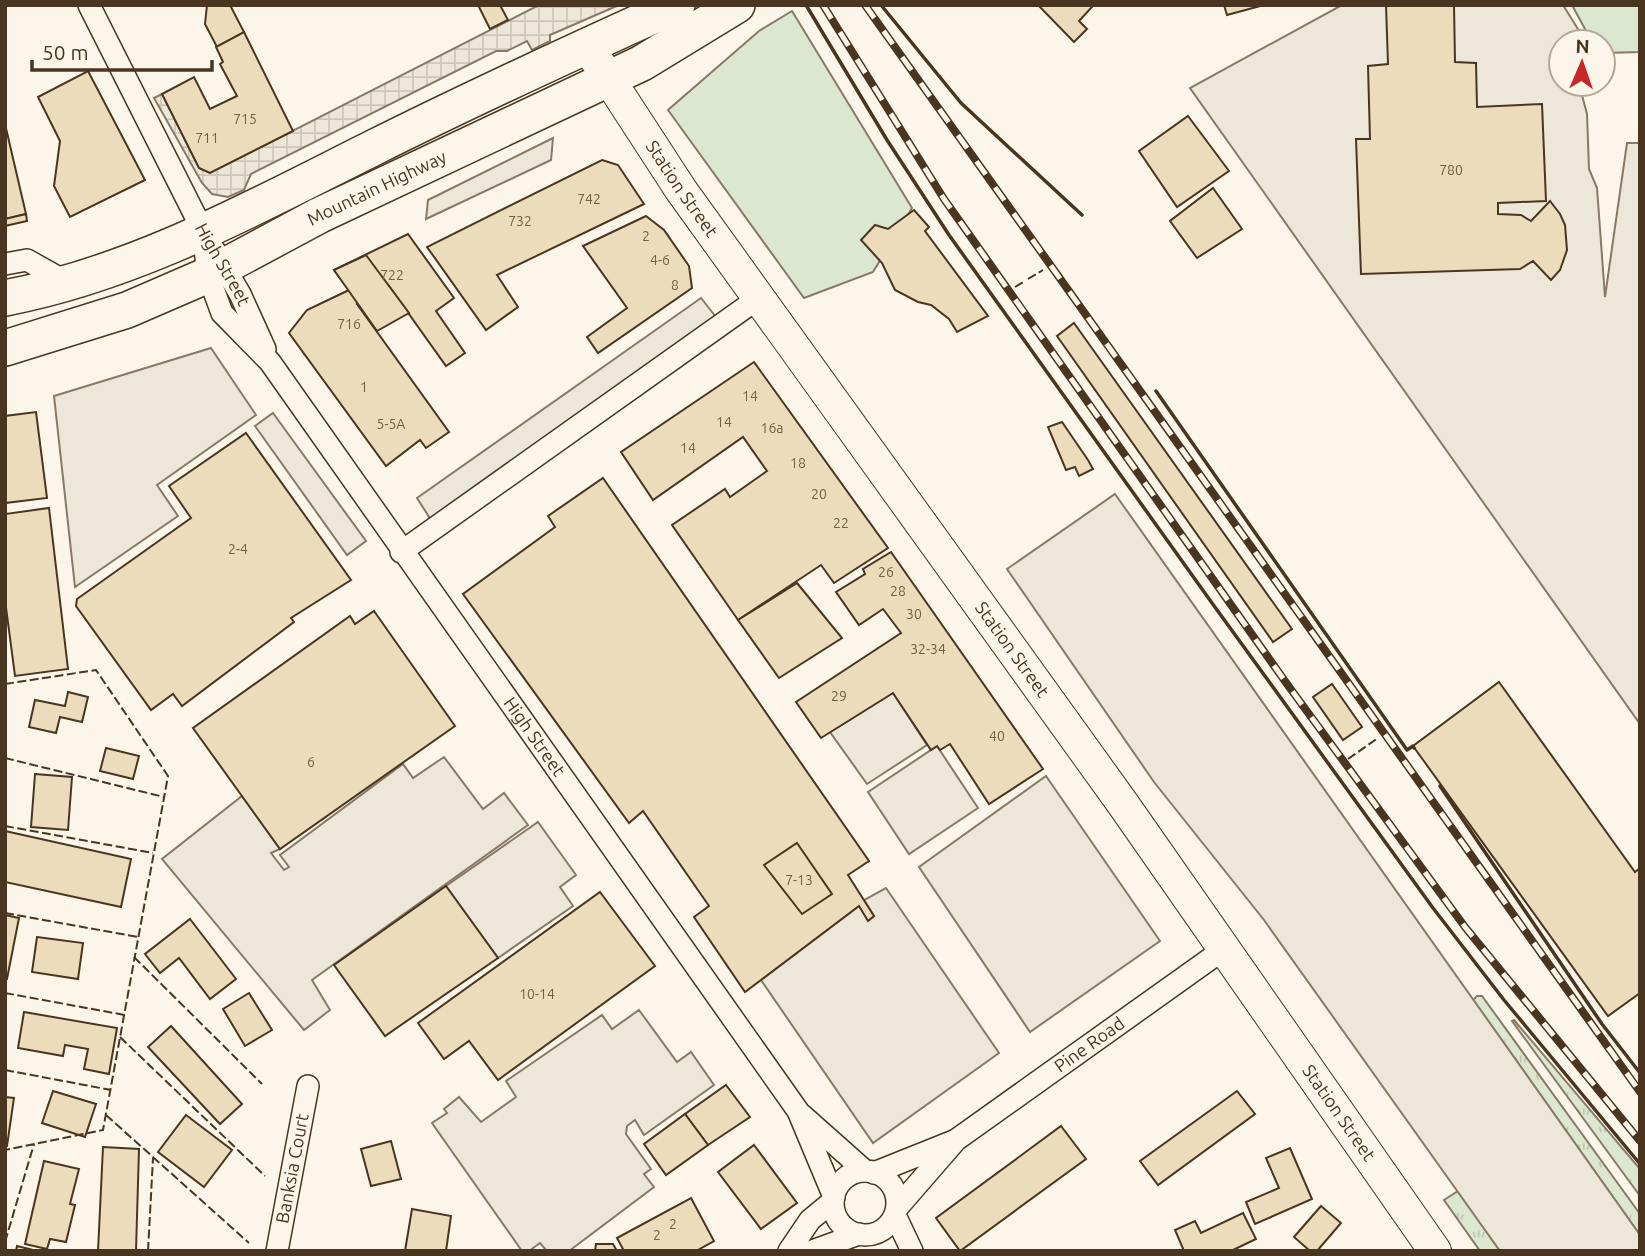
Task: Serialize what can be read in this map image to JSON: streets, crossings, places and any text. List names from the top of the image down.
{
  "streets": {
    "main road": ["Mountain Highway", "Station Street"],
    "street": ["High Street", "Pine Road", "Banksia Court"]
  },
  "crossings": [
    ["Mountain Highway", "Station Street"],
    ["Mountain Highway", "High Street"],
    ["Station Street", "Pine Road"],
    ["High Street", "Pine Road"]
  ],
  "house_numbers": [
    "715",
    "711",
    "780",
    "742",
    "732",
    "2",
    "4-6",
    "722",
    "8",
    "716",
    "1",
    "14",
    "14",
    "5-5A",
    "16a",
    "14",
    "18",
    "20",
    "22",
    "2-4",
    "26",
    "28",
    "30",
    "32-34",
    "29",
    "40",
    "6",
    "7-13",
    "10-14",
    "2",
    "2"
  ],
  "scale_bar": "50 m",
  "north": "top"
}
